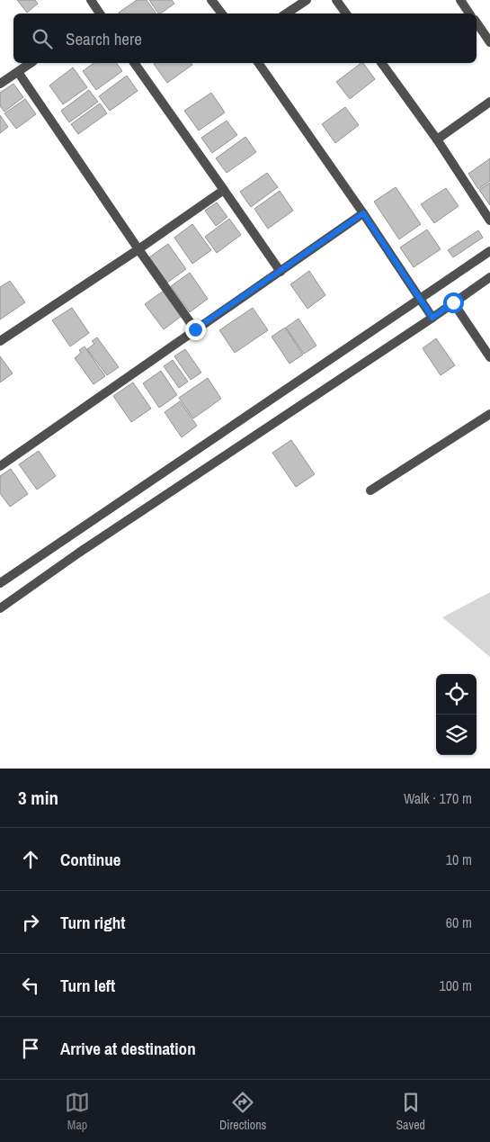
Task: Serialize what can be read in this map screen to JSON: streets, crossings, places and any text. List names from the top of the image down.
{
  "page": {
    "search": "Search here",
    "heading": ["3 min", "Walk · 170 m"],
    "list": [
      ["Continue", "10 m"],
      ["Turn right", "60 m"],
      ["Turn left", "100 m"],
      "Arrive at destination"
    ],
    "nav": ["Map", "Directions", "Saved"]
  }
}
